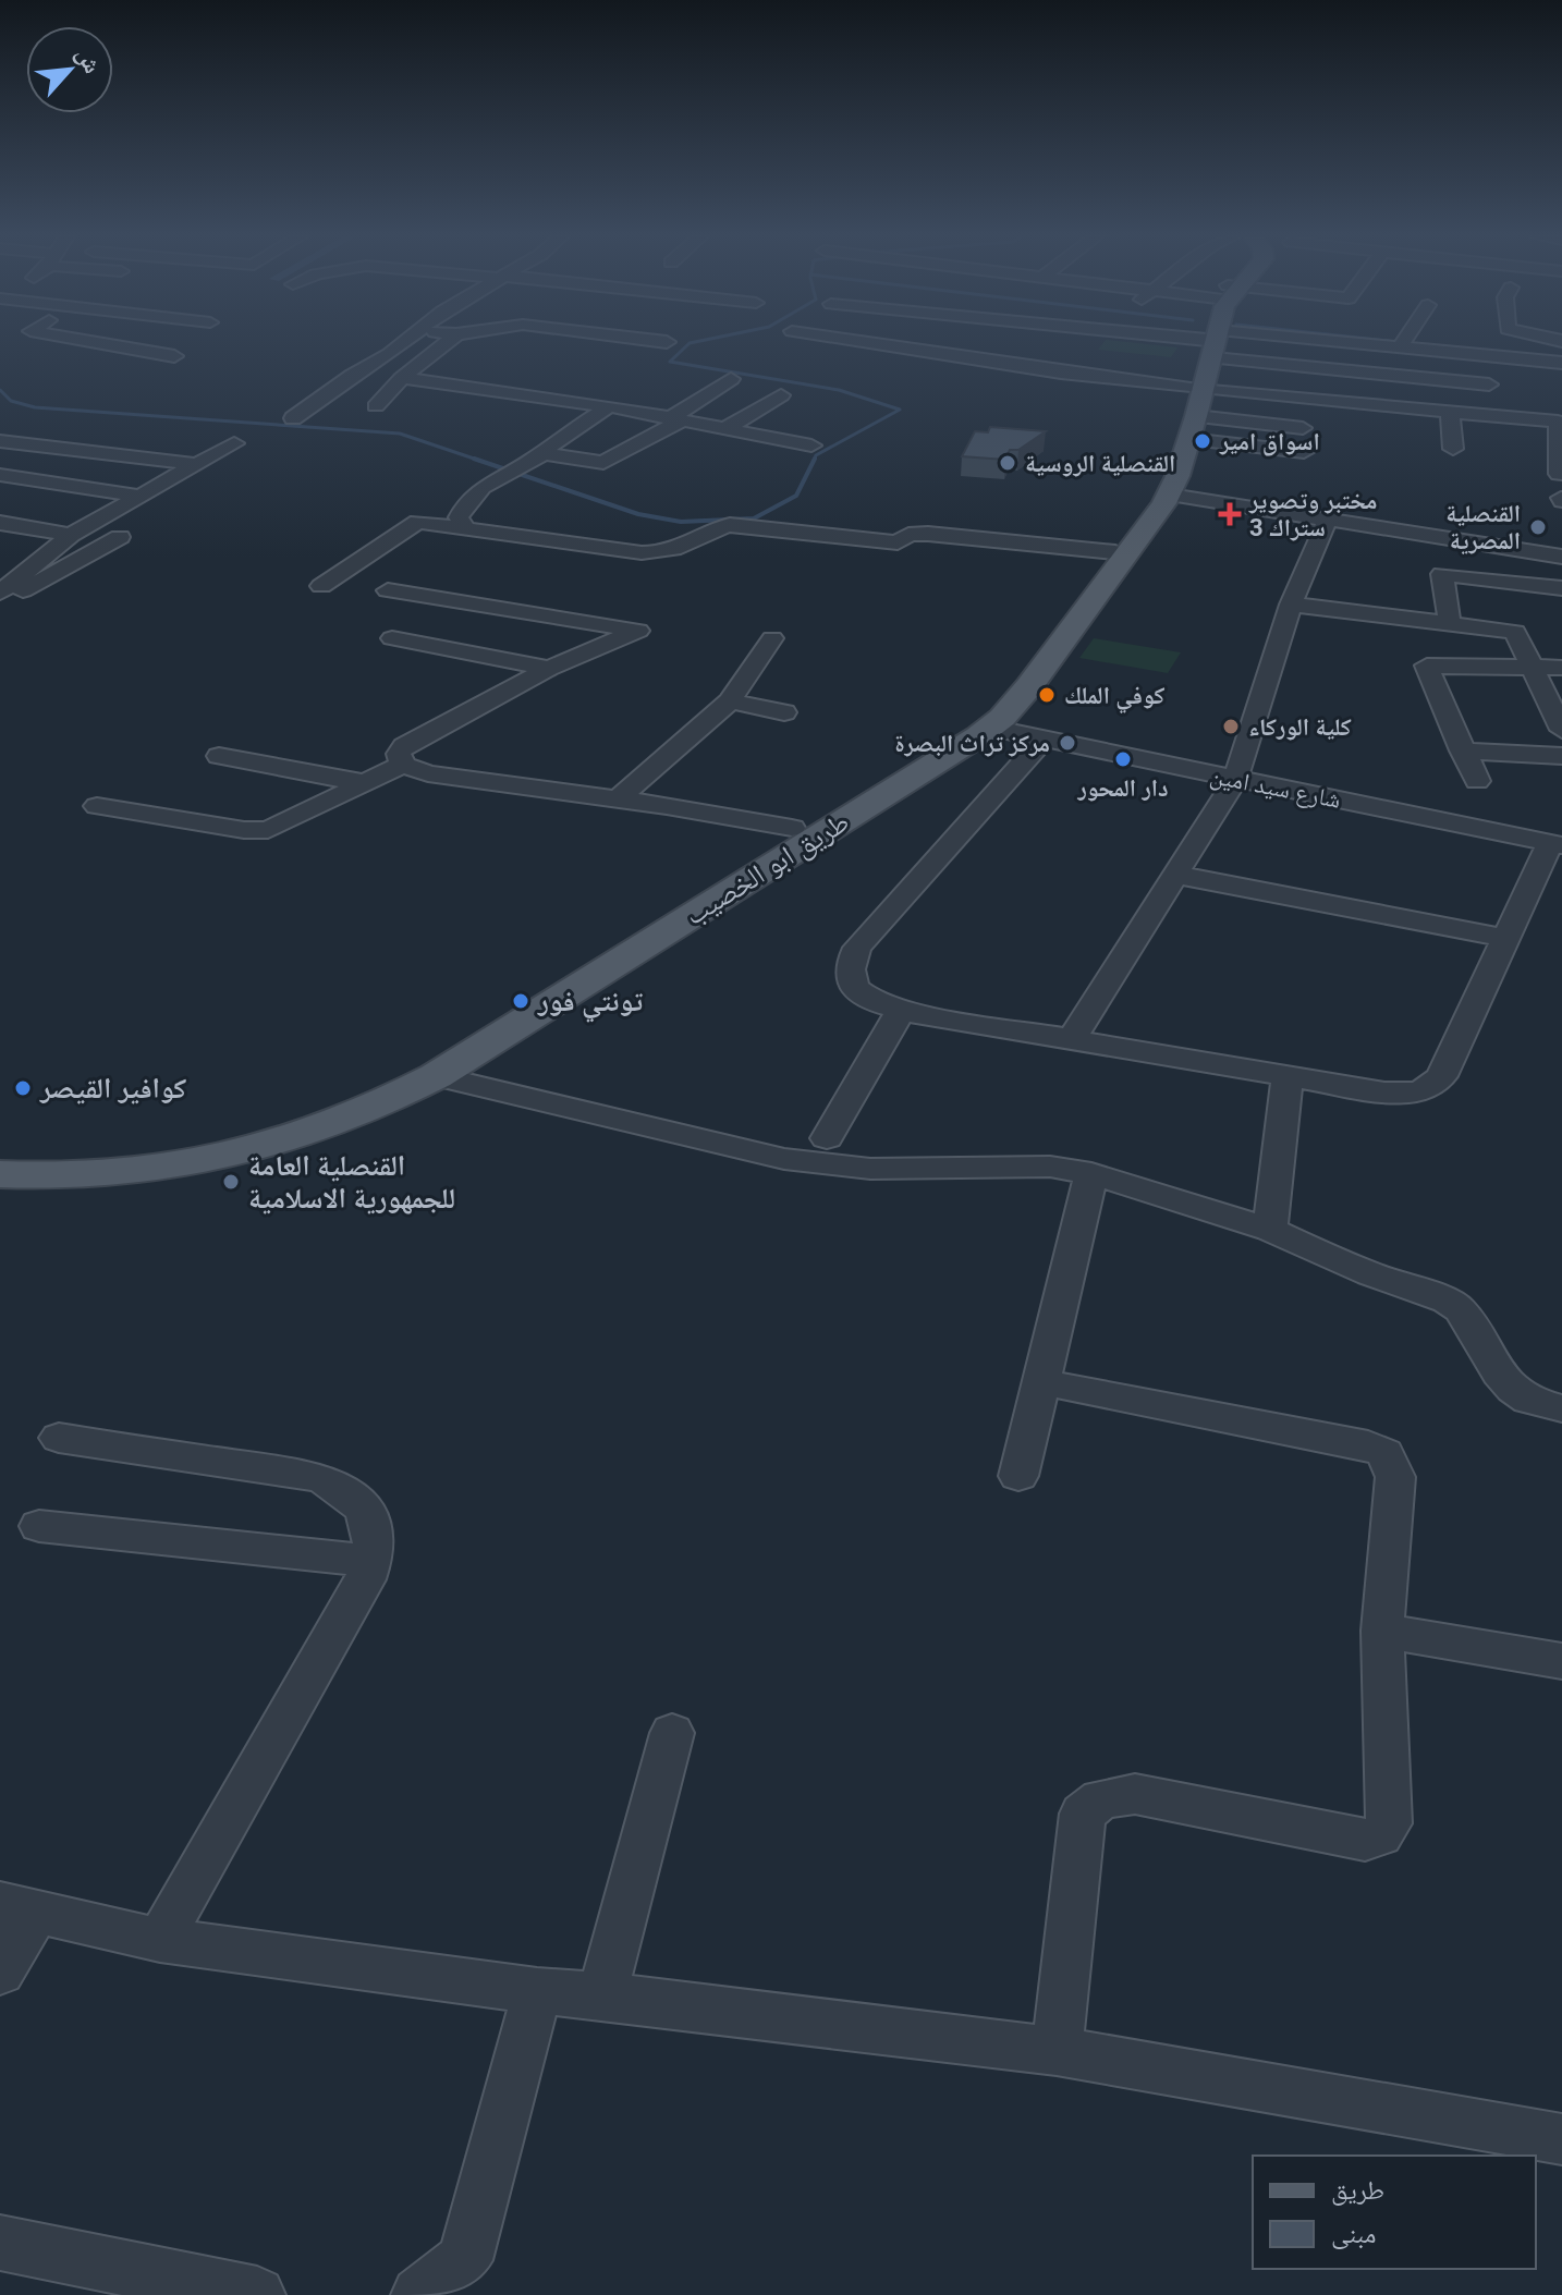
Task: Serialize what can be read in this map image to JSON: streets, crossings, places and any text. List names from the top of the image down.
{
  "streets": {
    "main road": ["طريق ابو الخصيب"],
    "street": ["شارع سيد امين"]
  },
  "crossings": [
    ["شارع سيد امين", "طريق ابو الخصيب"]
  ],
  "places": {
    "other": [
      "اسواق امير",
      "القنصلية الروسية",
      "القنصلية المصرية",
      "كوفي الملك",
      "كلية الوركاء",
      "مركز تراث البصرة",
      "دار المحور",
      "تونتي فور",
      "كوافير القيصر",
      "القنصلية العامة للجمهورية الاسلامية"
    ],
    "health": ["مختبر وتصوير ستراك 3"]
  },
  "legend": ["طريق", "مبنى"],
  "north": "top right"
}
